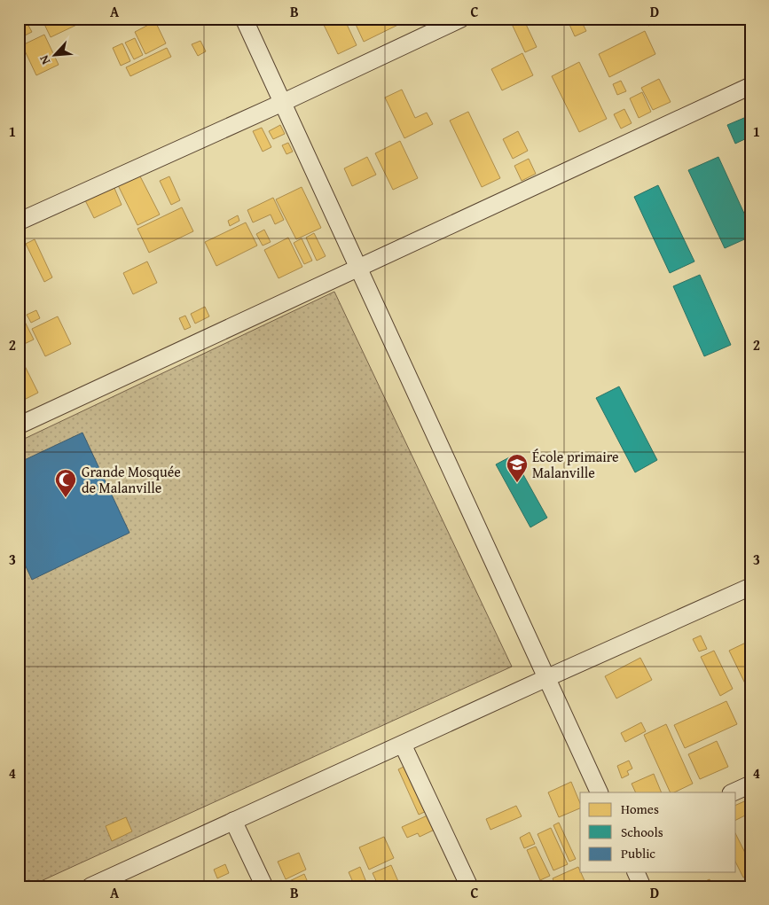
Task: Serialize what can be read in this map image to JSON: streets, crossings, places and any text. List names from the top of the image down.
{
  "places": {
    "school or university": ["École primaire Malanville"],
    "mosque": ["Grande Mosquée de Malanville"]
  },
  "legend": ["Homes", "Schools", "Public"],
  "north": "bottom left",
  "grid": {
    "columns": [
      "A",
      "B",
      "C",
      "D"
    ],
    "rows": [
      "1",
      "2",
      "3",
      "4"
    ]
  }
}
